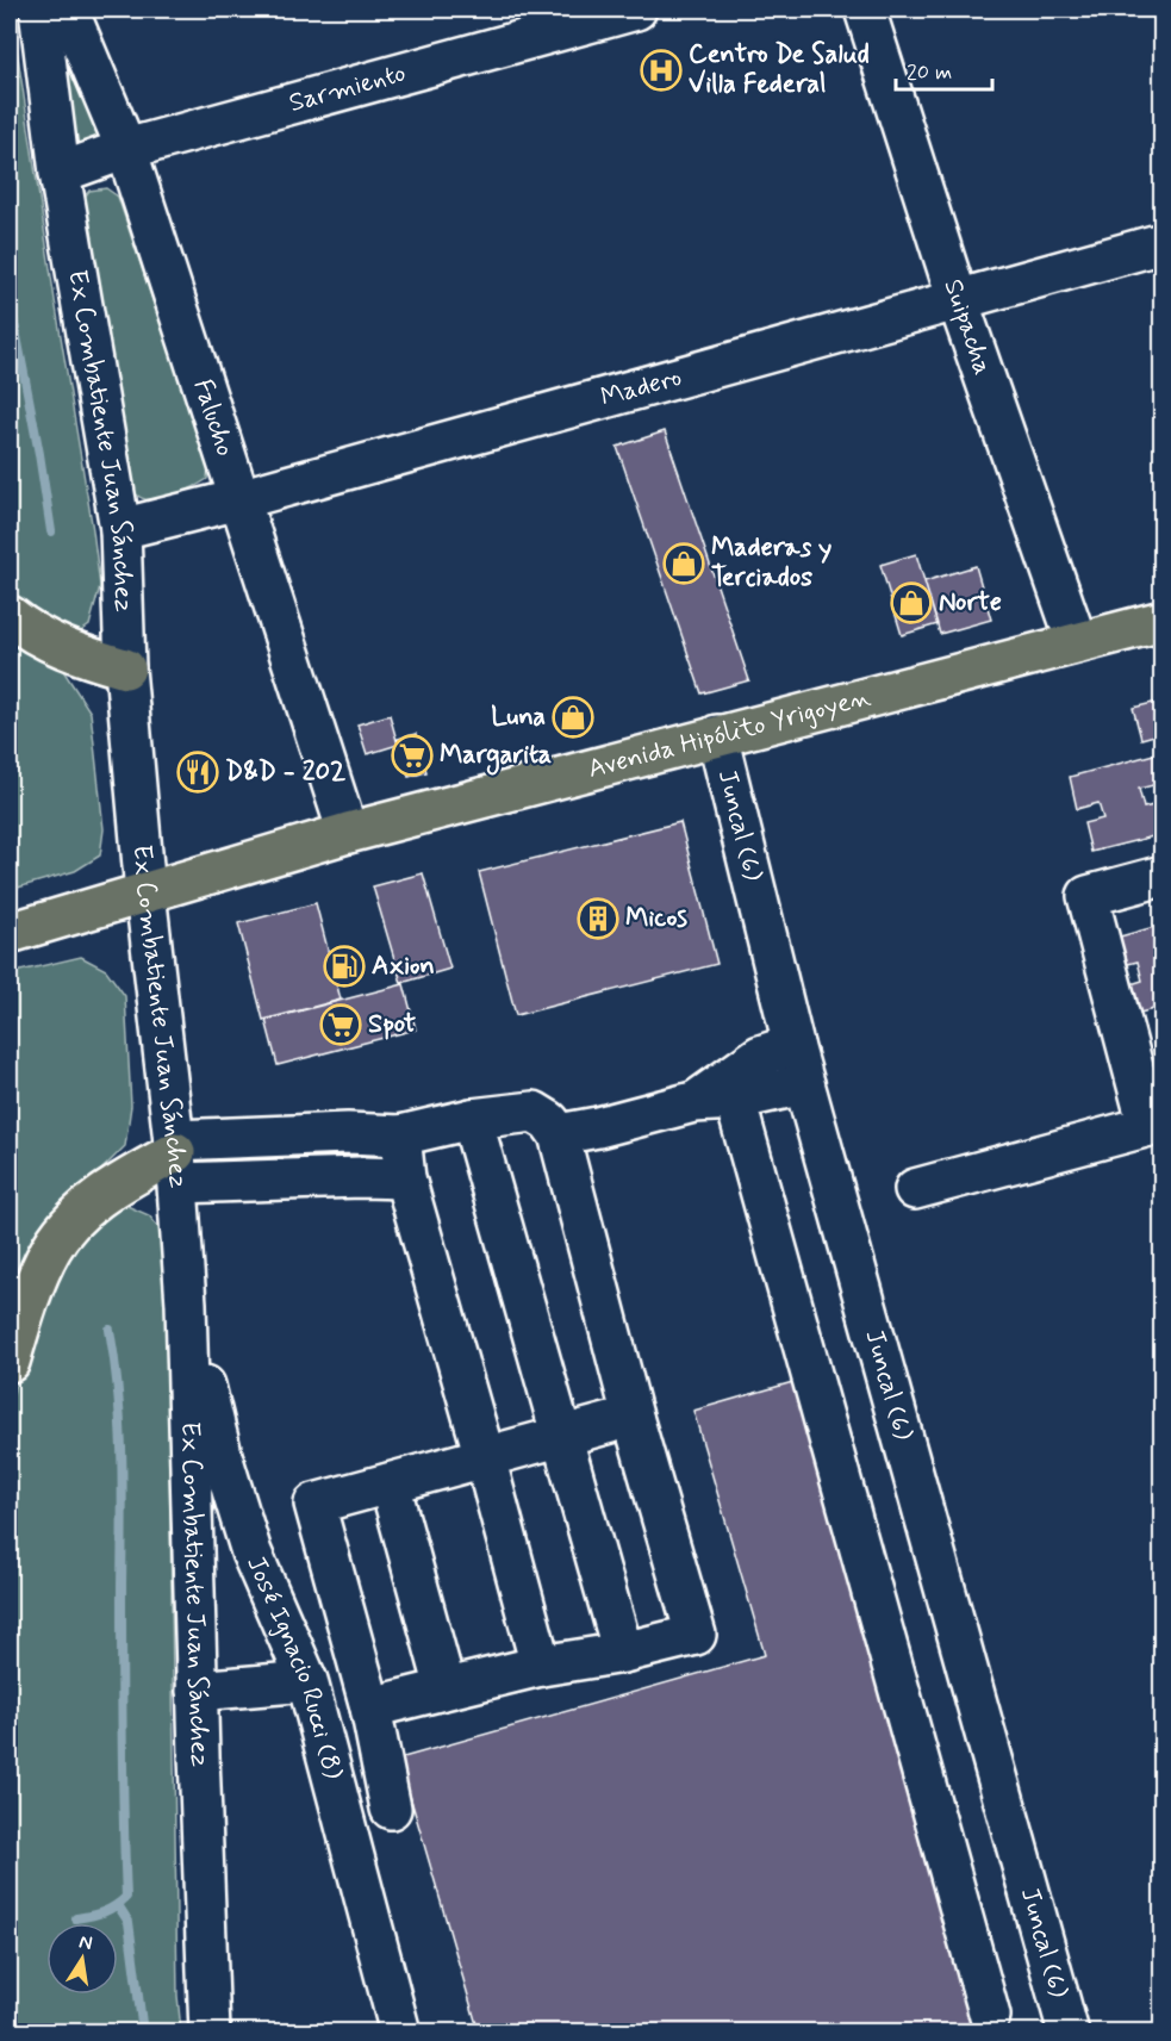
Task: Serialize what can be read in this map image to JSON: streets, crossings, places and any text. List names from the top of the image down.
{
  "streets": {
    "main road": ["Avenida Hipólito Yrigoyen"],
    "street": [
      "Sarmiento",
      "Suipacha",
      "Madero",
      "Falucho",
      "Ex Combatiente Juan Sánchez",
      "Juncal (6)",
      "José Ignacio Rucci (8)"
    ]
  },
  "crossings": [
    ["Sarmiento", "Falucho"],
    ["Sarmiento", "Ex Combatiente Juan Sánchez"],
    ["Suipacha", "Madero"],
    ["Suipacha", "Avenida Hipólito Yrigoyen"],
    ["Madero", "Falucho"],
    ["Madero", "Ex Combatiente Juan Sánchez"],
    ["Falucho", "Avenida Hipólito Yrigoyen"],
    ["Ex Combatiente Juan Sánchez", "Avenida Hipólito Yrigoyen"],
    ["Ex Combatiente Juan Sánchez", "José Ignacio Rucci (8)"],
    ["Avenida Hipólito Yrigoyen", "Juncal (6)"]
  ],
  "places": {
    "hospital": ["Centro De Salud Villa Federal"],
    "shop": ["Maderas y Terciados", "Norte", "Luna"],
    "supermarket": ["Margarita", "Spot"],
    "restaurant": ["D&D - 202"],
    "building": ["Micos"],
    "fuel station": ["Axion"]
  },
  "scale_bar": "20 m",
  "north": "top"
}
